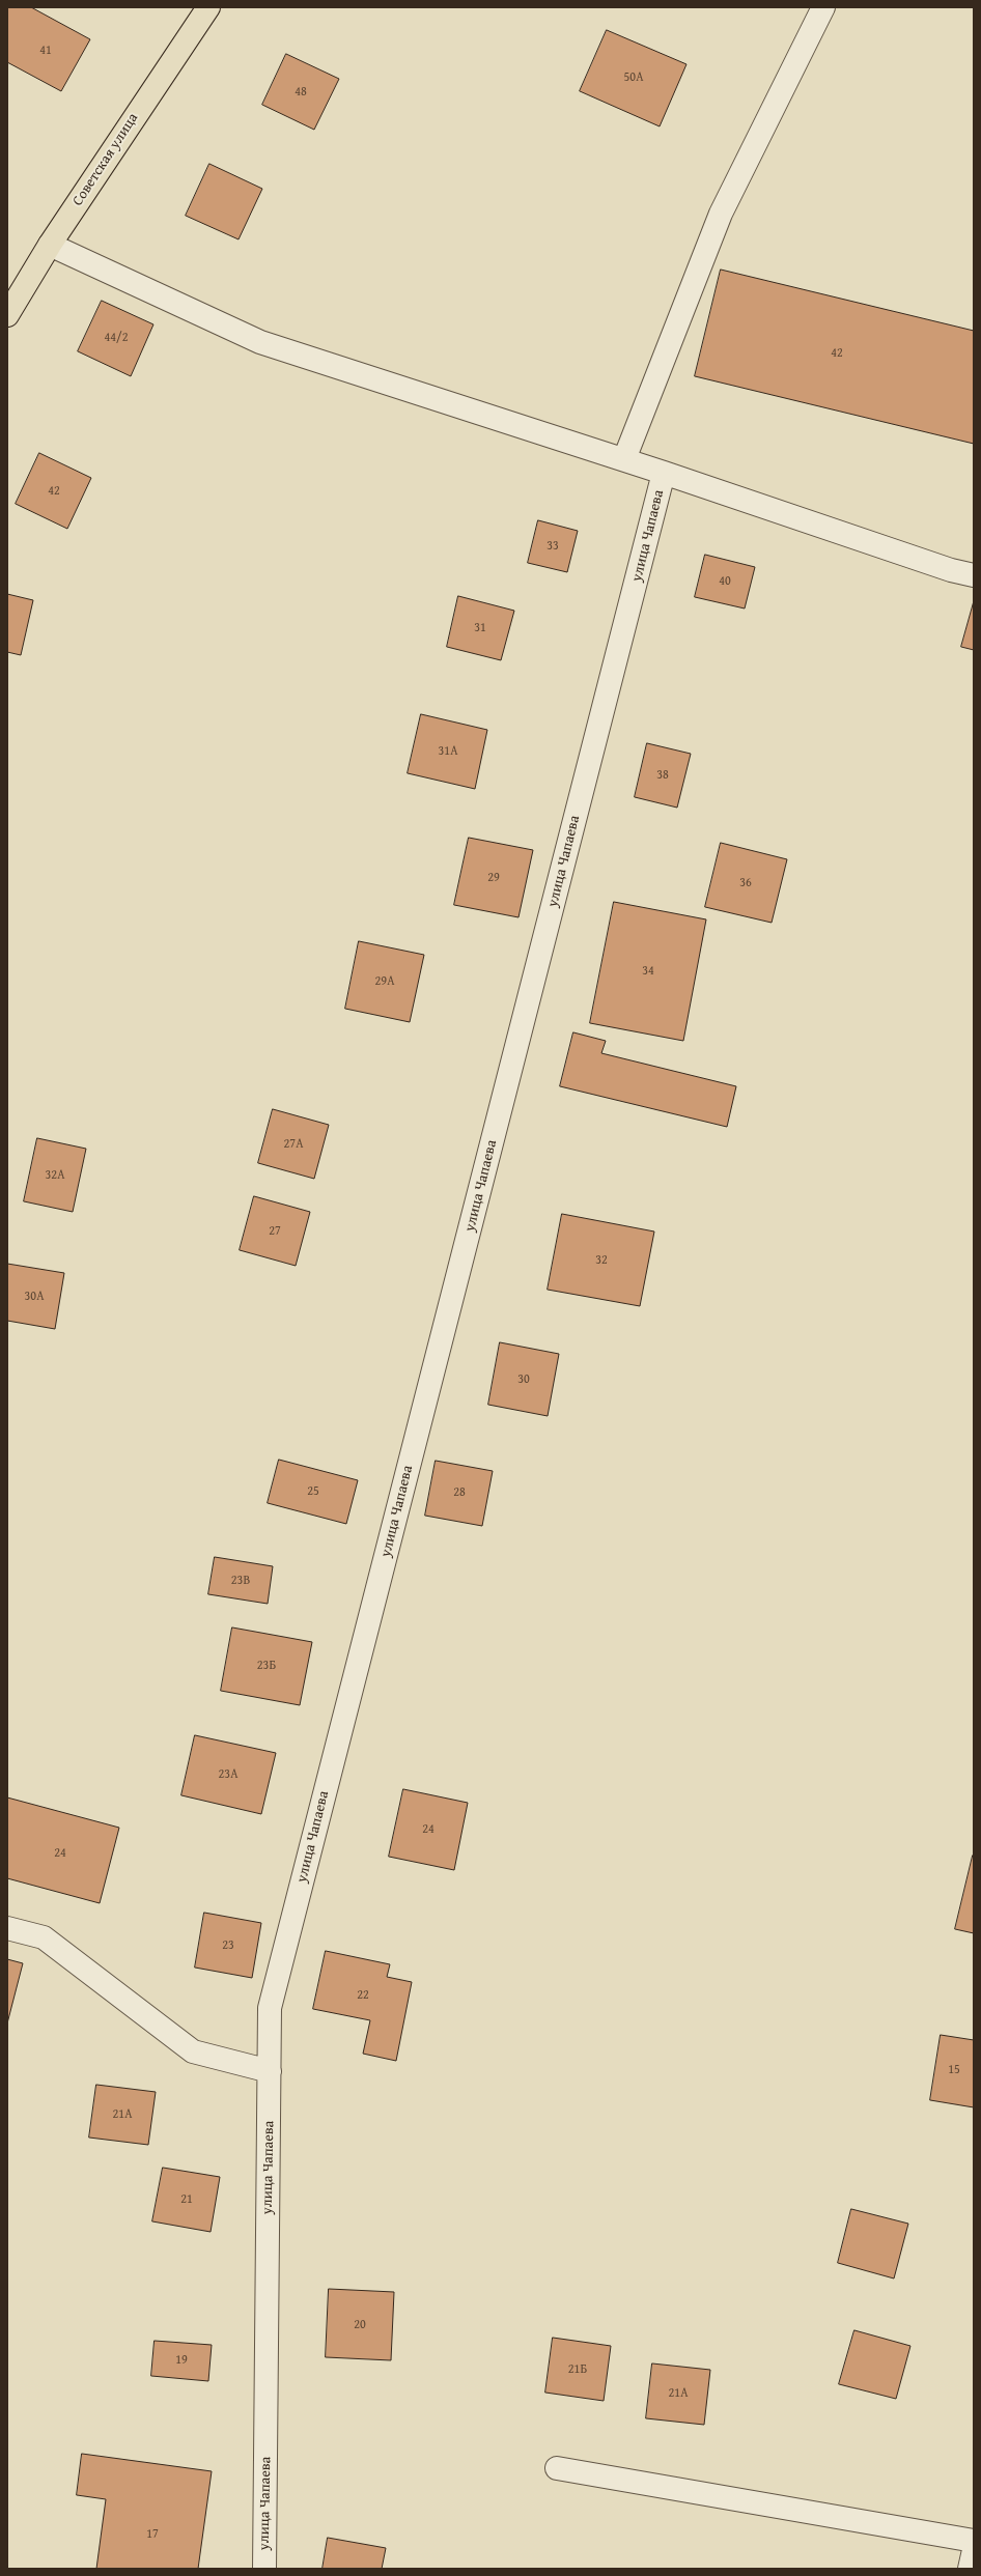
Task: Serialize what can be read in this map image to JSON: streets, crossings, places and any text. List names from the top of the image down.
{
  "streets": {
    "main road": ["Советская улица"],
    "street": ["улица Чапаева"]
  },
  "house_numbers": [
    "41",
    "50А",
    "48",
    "44/2",
    "42",
    "42",
    "33",
    "40",
    "31",
    "31А",
    "38",
    "29",
    "36",
    "34",
    "29А",
    "27А",
    "32А",
    "27",
    "32",
    "30А",
    "30",
    "25",
    "28",
    "23В",
    "23Б",
    "23А",
    "24",
    "24",
    "23",
    "22",
    "15",
    "21А",
    "21",
    "20",
    "19",
    "21Б",
    "21А",
    "17"
  ]
}
